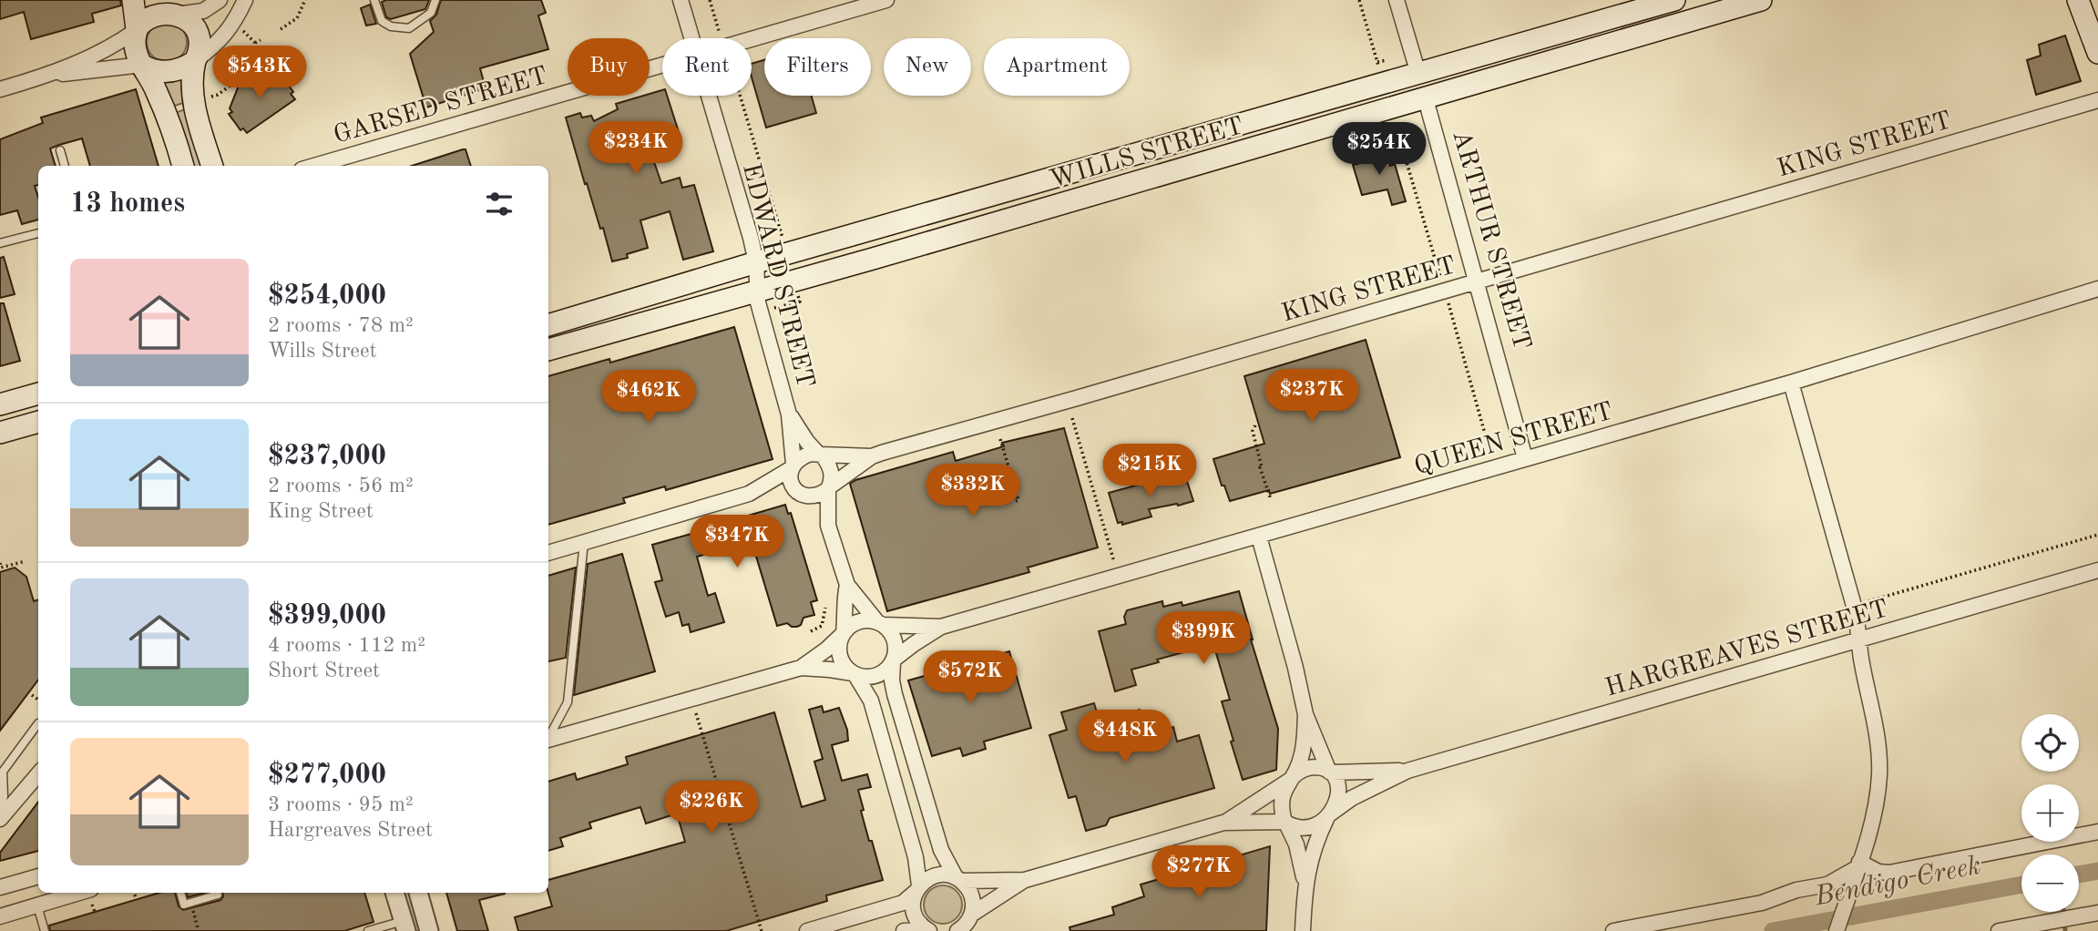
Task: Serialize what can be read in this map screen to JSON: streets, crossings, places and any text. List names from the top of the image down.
{
  "streets": {
    "main road": ["WILLS STREET", "ARTHUR STREET"],
    "street": [
      "GARSED STREET",
      "KING STREET",
      "EDWARD STREET",
      "QUEEN STREET",
      "HARGREAVES STREET"
    ]
  },
  "crossings": [
    ["KING STREET", "ARTHUR STREET"],
    ["KING STREET", "EDWARD STREET"],
    ["WILLS STREET", "ARTHUR STREET"],
    ["WILLS STREET", "EDWARD STREET"],
    ["ARTHUR STREET", "QUEEN STREET"]
  ],
  "water": ["Bendigo Creek"],
  "page": {
    "chip": [
      "Buy",
      "Rent",
      "Filters",
      "New",
      "Apartment"
    ],
    "price": [
      "$543K",
      "$234K",
      "$254K",
      "$237K",
      "$462K",
      "$215K",
      "$332K",
      "$347K",
      "$399K",
      "$572K",
      "$448K",
      "$226K",
      "$277K"
    ],
    "heading": "13 homes",
    "list": [
      {
        "name": "$254,000",
        "note": "2 rooms · 78 m² · Wills Street"
      },
      {
        "name": "$237,000",
        "note": "2 rooms · 56 m² · King Street"
      },
      {
        "name": "$399,000",
        "note": "4 rooms · 112 m² · Short Street"
      },
      {
        "name": "$277,000",
        "note": "3 rooms · 95 m² · Hargreaves Street"
      }
    ],
    "map_buttons": ["+", "−"]
  }
}
